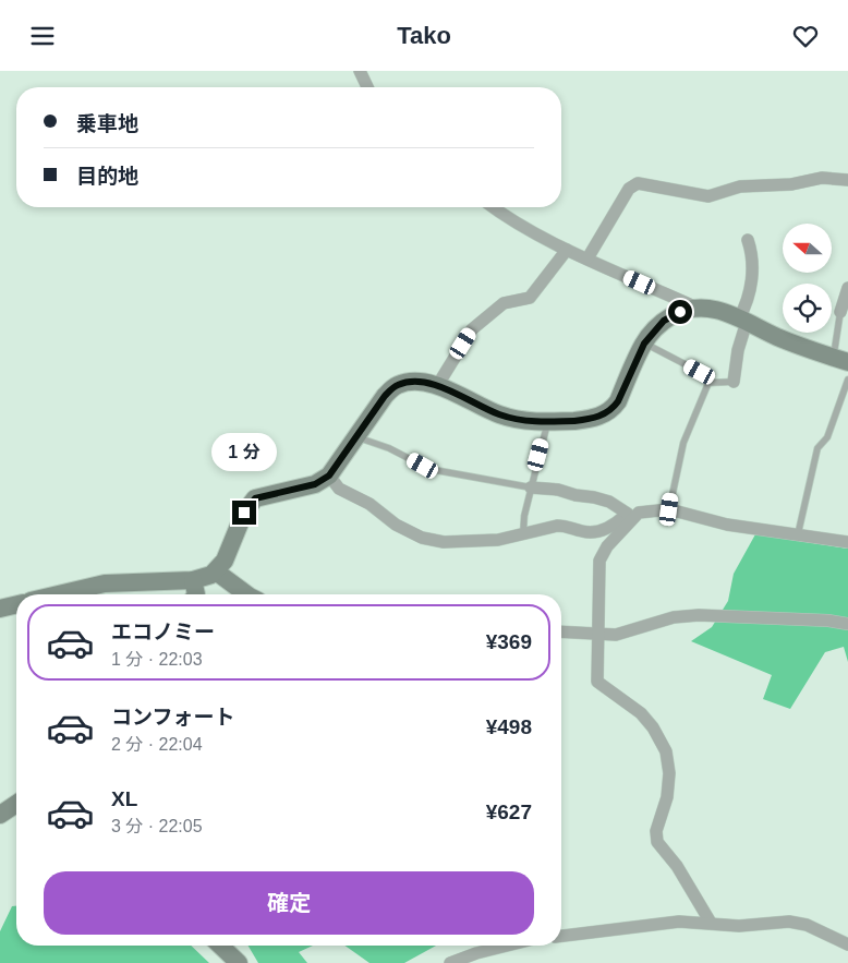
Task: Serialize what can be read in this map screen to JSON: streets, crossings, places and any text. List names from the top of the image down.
{
  "north": "left",
  "page": {
    "header": "Tako",
    "banner": ["乗車地", "目的地"],
    "bubble": "1 分",
    "list": [
      {
        "name": "エコノミー",
        "note": "1 分 · 22:03",
        "value": "¥369"
      },
      {
        "name": "コンフォート",
        "note": "2 分 · 22:04",
        "value": "¥498"
      },
      {
        "name": "XL",
        "note": "3 分 · 22:05",
        "value": "¥627"
      }
    ],
    "buttons": "確定"
  }
}
